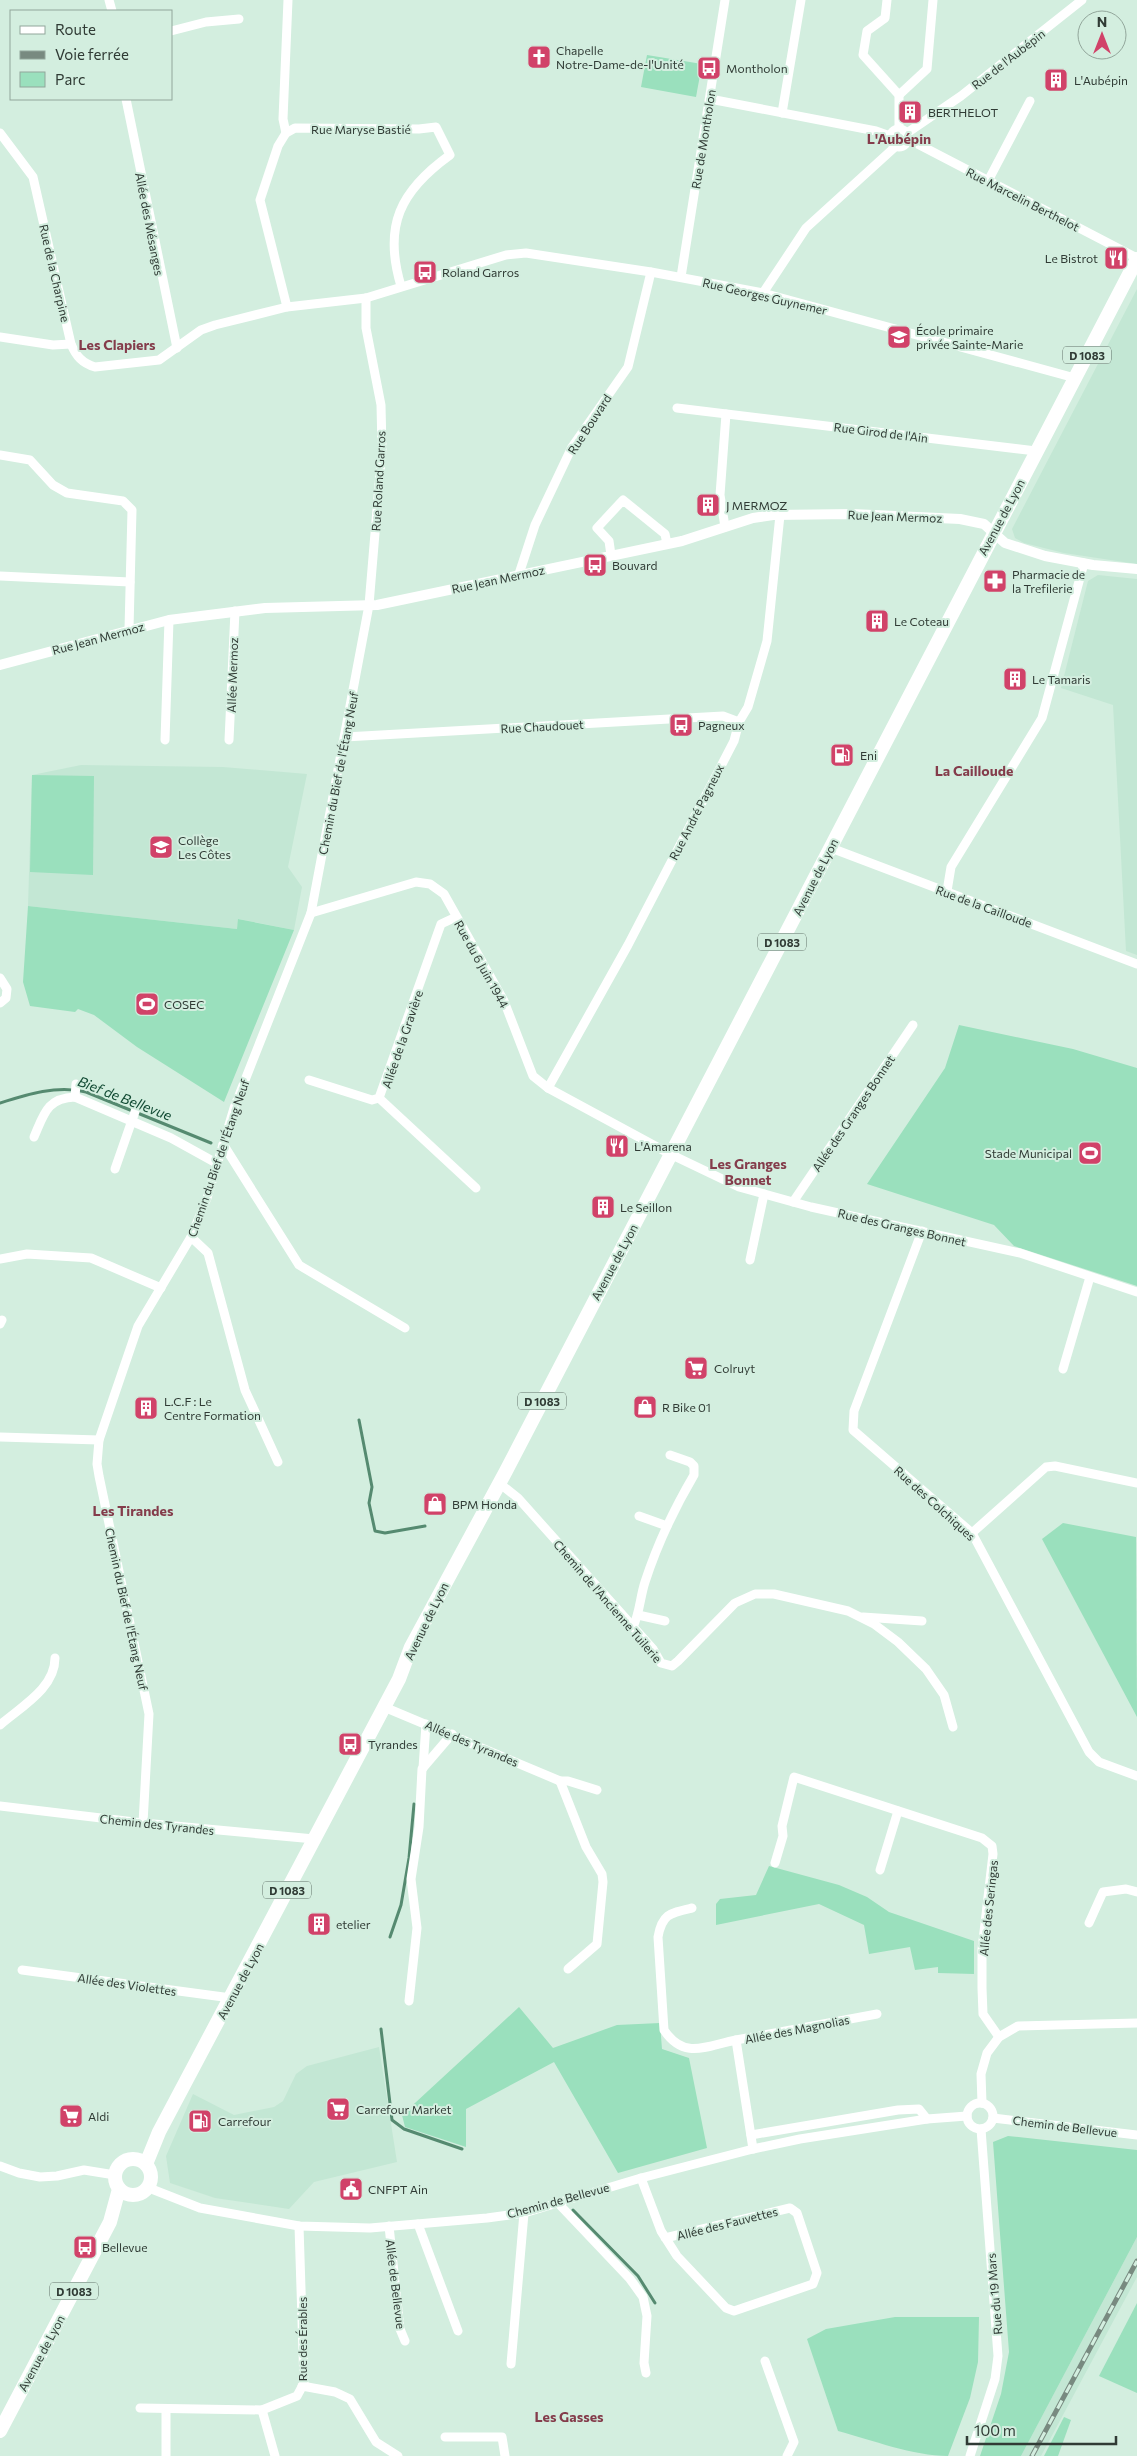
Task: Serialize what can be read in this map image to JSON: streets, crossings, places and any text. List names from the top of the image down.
{
  "streets": {
    "main road": ["D 1083", "Avenue de Lyon"],
    "street": [
      "Rue de l'Aubépin",
      "Rue Maryse Bastié",
      "Rue de Montholon",
      "Rue Marcelin Berthelot",
      "Allée des Mésanges",
      "Rue de la Charpine",
      "Rue Georges Guynemer",
      "Rue Bouvard",
      "Rue Girod de l'Ain",
      "Rue Roland Garros",
      "Rue Jean Mermoz",
      "Allée Mermoz",
      "Rue Chaudouet",
      "Chemin du Bief de l'Étang Neuf",
      "Rue André Pagneux",
      "Rue de la Cailloude",
      "Rue du 6 Juin 1944",
      "Allée de la Gravière",
      "Allée des Granges Bonnet",
      "Rue des Granges Bonnet",
      "Rue des Colchiques",
      "Chemin de l'Ancienne Tuilerie",
      "Allée des Tyrandes",
      "Chemin des Tyrandes",
      "Allée des Seringas",
      "Allée des Violettes",
      "Allée des Magnolias",
      "Chemin de Bellevue",
      "Allée des Fauvettes",
      "Allée de Bellevue",
      "Rue du 19 Mars",
      "Rue des Érables"
    ]
  },
  "crossings": [
    ["Rue de l'Aubépin", "Rue Marcelin Berthelot"],
    ["Rue Maryse Bastié", "Rue de la Charpine"],
    ["Rue de Montholon", "Rue Georges Guynemer"],
    ["Rue Marcelin Berthelot", "Avenue de Lyon"],
    ["Allée des Mésanges", "Rue de la Charpine"],
    ["Rue de la Charpine", "Rue Georges Guynemer"],
    ["Rue de la Charpine", "Rue Roland Garros"],
    ["Rue Georges Guynemer", "Rue Bouvard"],
    ["Rue Georges Guynemer", "Avenue de Lyon"],
    ["Rue Bouvard", "Rue Jean Mermoz"],
    ["Rue Girod de l'Ain", "Avenue de Lyon"],
    ["Rue Roland Garros", "Rue Jean Mermoz"],
    ["Rue Roland Garros", "Chemin du Bief de l'Étang Neuf"],
    ["Rue Jean Mermoz", "Avenue de Lyon"],
    ["Rue Jean Mermoz", "Allée Mermoz"],
    ["Rue Jean Mermoz", "Chemin du Bief de l'Étang Neuf"],
    ["Rue Jean Mermoz", "Rue André Pagneux"],
    ["Avenue de Lyon", "Rue de la Cailloude"],
    ["Avenue de Lyon", "Rue du 6 Juin 1944"],
    ["Avenue de Lyon", "Rue des Granges Bonnet"],
    ["Avenue de Lyon", "Chemin de l'Ancienne Tuilerie"],
    ["Avenue de Lyon", "Allée des Tyrandes"],
    ["Avenue de Lyon", "Chemin des Tyrandes"],
    ["Avenue de Lyon", "Allée des Violettes"],
    ["Avenue de Lyon", "Chemin de Bellevue"],
    ["Rue Chaudouet", "Chemin du Bief de l'Étang Neuf"],
    ["Rue Chaudouet", "Rue André Pagneux"],
    ["Chemin du Bief de l'Étang Neuf", "Rue du 6 Juin 1944"],
    ["Chemin du Bief de l'Étang Neuf", "Chemin des Tyrandes"],
    ["Rue André Pagneux", "Rue du 6 Juin 1944"],
    ["Rue du 6 Juin 1944", "Allée de la Gravière"],
    ["Rue du 6 Juin 1944", "Rue des Granges Bonnet"],
    ["Allée des Granges Bonnet", "Rue des Granges Bonnet"],
    ["Rue des Granges Bonnet", "Rue des Colchiques"],
    ["Allée des Magnolias", "Chemin de Bellevue"],
    ["Chemin de Bellevue", "Allée des Fauvettes"],
    ["Chemin de Bellevue", "Allée de Bellevue"],
    ["Chemin de Bellevue", "Rue du 19 Mars"],
    ["Chemin de Bellevue", "Rue des Érables"]
  ],
  "districts": [
    "L'Aubépin",
    "Les Clapiers",
    "La Cailloude",
    "Les Granges Bonnet",
    "Les Tirandes",
    "Les Gasses"
  ],
  "water": ["Bief de Bellevue"],
  "places": {
    "church": ["Chapelle Notre-Dame-de-l'Unité"],
    "bus stop": [
      "Montholon",
      "Roland Garros",
      "Bouvard",
      "Pagneux",
      "Tyrandes",
      "Bellevue"
    ],
    "building": [
      "L'Aubépin",
      "BERTHELOT",
      "J MERMOZ",
      "Le Coteau",
      "Le Tamaris",
      "Le Seillon",
      "L.C.F : Le Centre Formation",
      "etelier"
    ],
    "restaurant": ["Le Bistrot", "L'Amarena"],
    "school or university": ["École primaire privée Sainte-Marie", "Collège Les Côtes"],
    "pharmacy": ["Pharmacie de la Trefilerie"],
    "fuel station": ["Eni", "Carrefour"],
    "sports": ["COSEC", "Stade Municipal"],
    "supermarket": ["Colruyt", "Carrefour Market", "Aldi"],
    "shop": ["R Bike 01", "BPM Honda"],
    "public building": ["CNFPT Ain"]
  },
  "legend": ["Route", "Voie ferrée", "Parc"],
  "scale_bar": "100 m",
  "north": "top"
}
